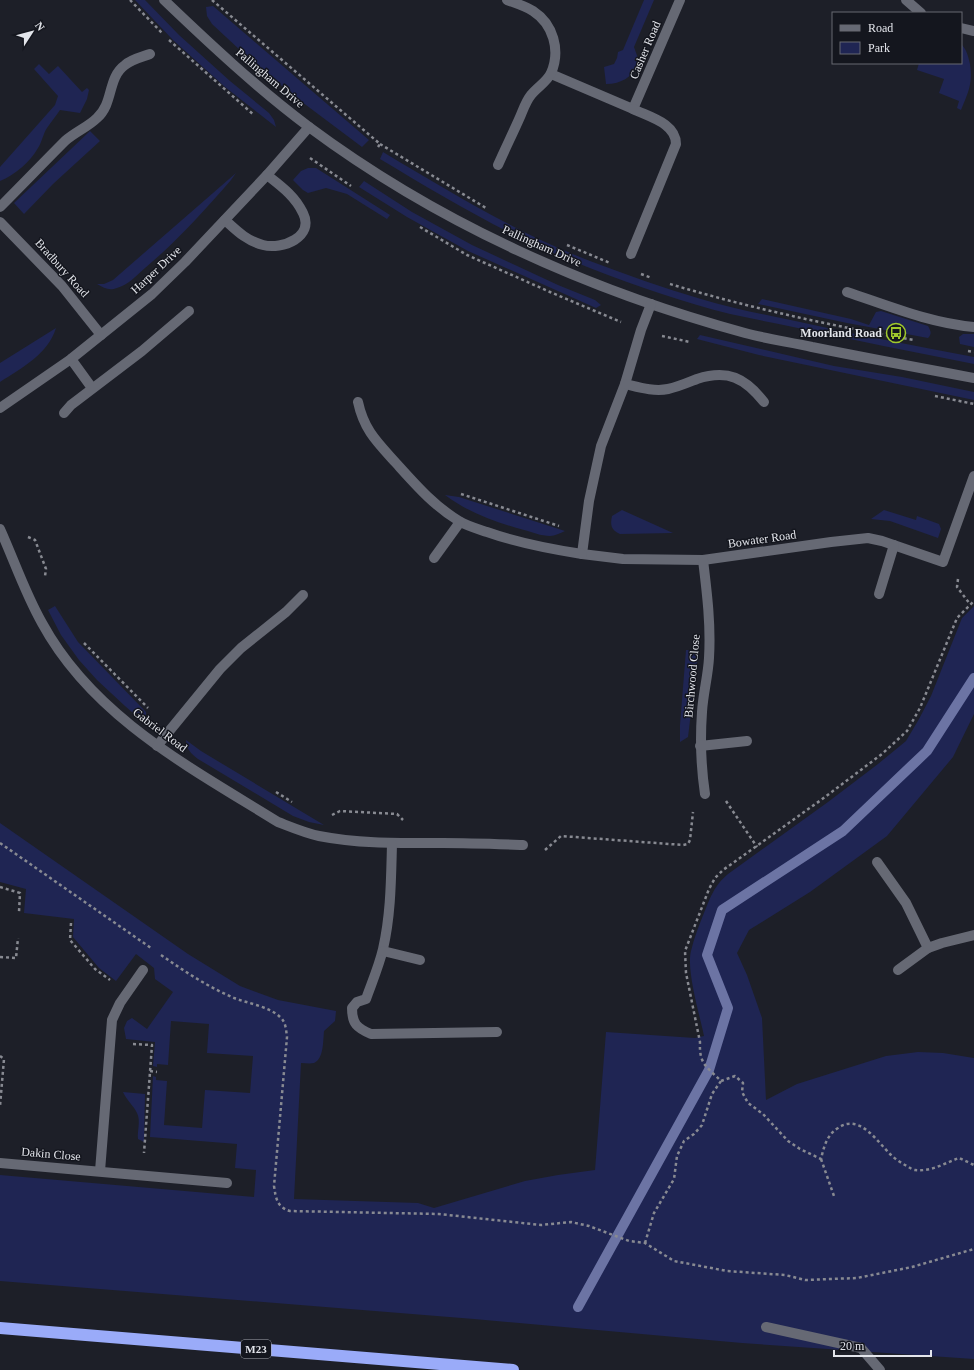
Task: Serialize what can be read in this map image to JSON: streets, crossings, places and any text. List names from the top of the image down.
{
  "streets": {
    "highway": ["M23"],
    "street": [
      "Casher Road",
      "Pallingham Drive",
      "Bradbury Road",
      "Harper Drive",
      "Bowater Road",
      "Birchwood Close",
      "Gabriel Road",
      "Dakin Close"
    ]
  },
  "crossings": [
    ["Pallingham Drive", "Harper Drive"],
    ["Bradbury Road", "Harper Drive"],
    ["Bowater Road", "Birchwood Close"]
  ],
  "places": {
    "bus stop": ["Moorland Road"]
  },
  "legend": ["Road", "Park"],
  "scale_bar": "20 m",
  "north": "top right"
}
